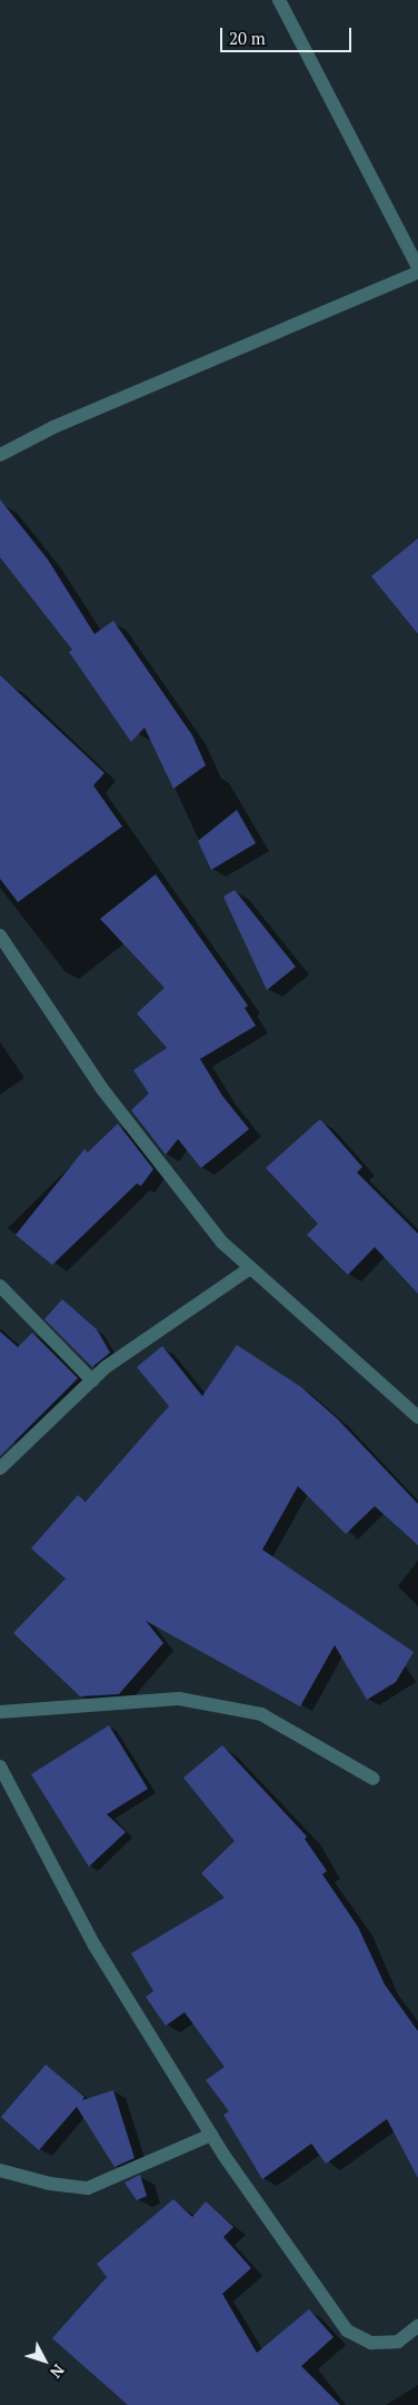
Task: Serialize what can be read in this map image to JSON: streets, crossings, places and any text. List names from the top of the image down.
{
  "scale_bar": "20 m",
  "north": "bottom right"
}
